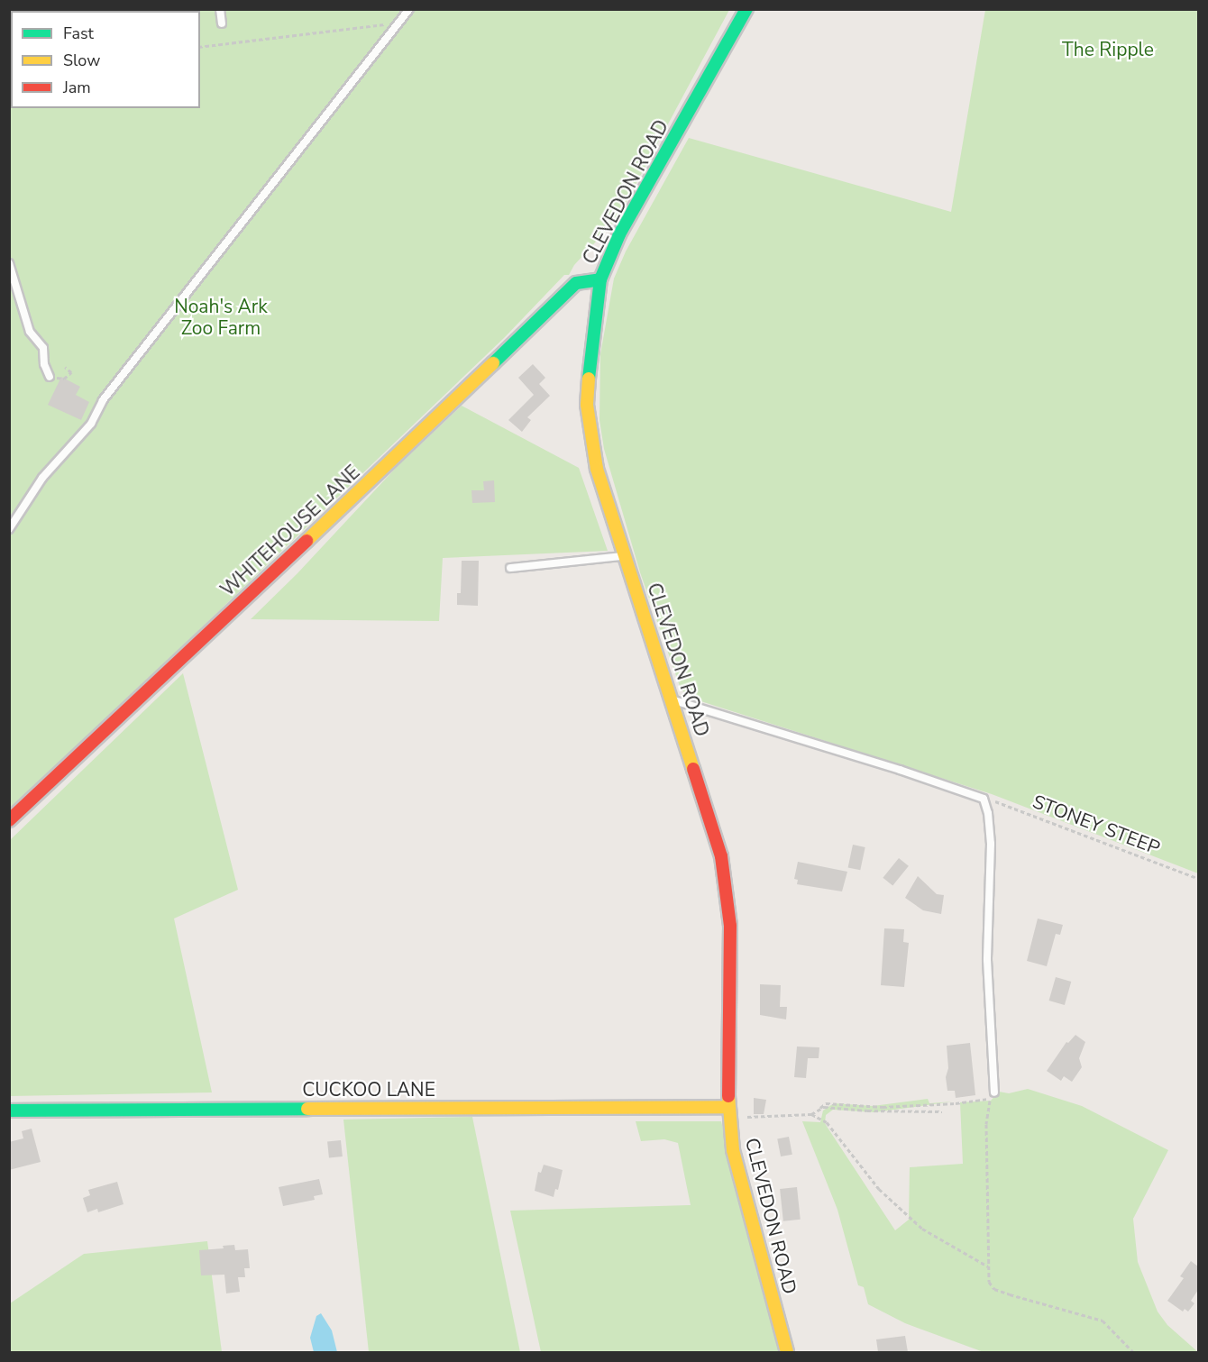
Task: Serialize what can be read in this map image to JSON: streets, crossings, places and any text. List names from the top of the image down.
{
  "streets": {
    "street": ["CLEVEDON ROAD", "WHITEHOUSE LANE", "CUCKOO LANE"],
    "path": ["STONEY STEEP"]
  },
  "crossings": [
    ["CLEVEDON ROAD", "WHITEHOUSE LANE"],
    ["CLEVEDON ROAD", "CUCKOO LANE"]
  ],
  "parks": ["The Ripple", "Noah's Ark Zoo Farm"],
  "legend": ["Fast", "Slow", "Jam"]
}
